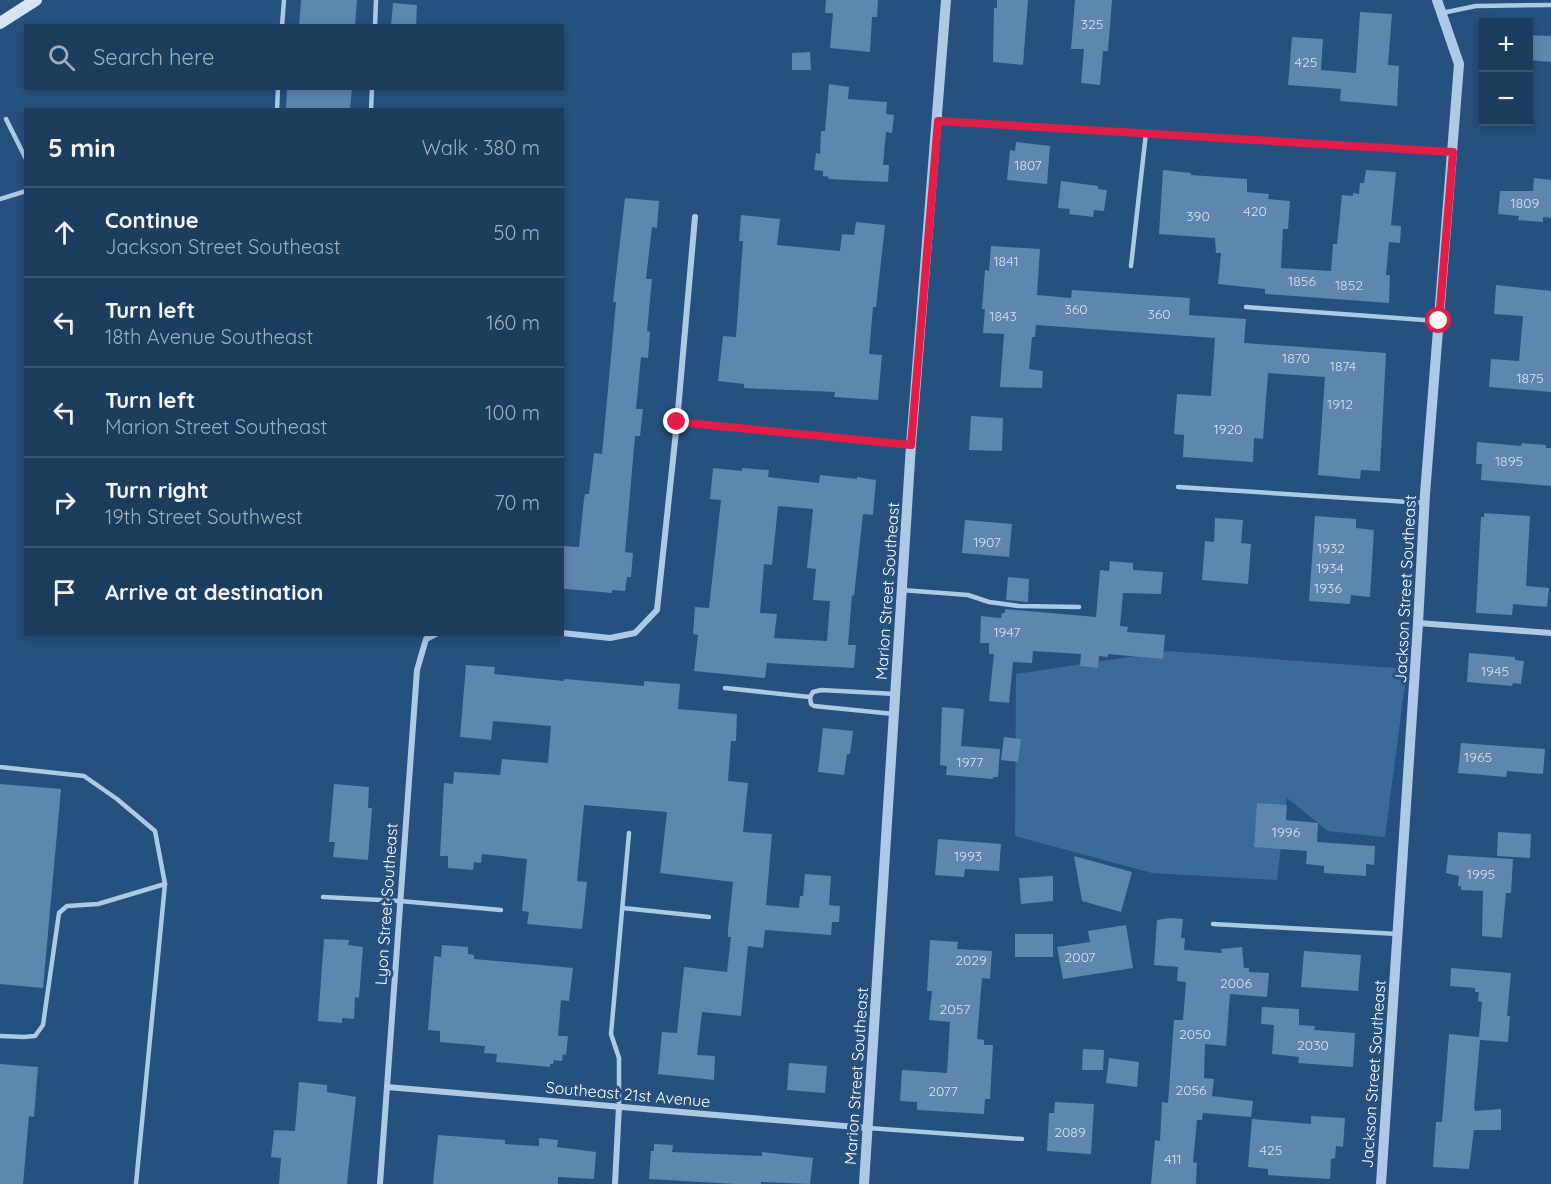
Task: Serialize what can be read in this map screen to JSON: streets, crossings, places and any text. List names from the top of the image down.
{
  "streets": {
    "street": [
      "Jackson Street Southeast",
      "Marion Street Southeast",
      "Lyon Street Southeast",
      "Southeast 21st Avenue"
    ]
  },
  "crossings": [
    ["Marion Street Southeast", "Southeast 21st Avenue"],
    ["Lyon Street Southeast", "Southeast 21st Avenue"]
  ],
  "house_numbers": [
    "325",
    "425",
    "1807",
    "1809",
    "420",
    "390",
    "1841",
    "1856",
    "1852",
    "360",
    "360",
    "1843",
    "1870",
    "1874",
    "1875",
    "1912",
    "1920",
    "1895",
    "1907",
    "1932",
    "1934",
    "1936",
    "1947",
    "1945",
    "1965",
    "1977",
    "1996",
    "1993",
    "1995",
    "2007",
    "2029",
    "2006",
    "2057",
    "2050",
    "2030",
    "2056",
    "2077",
    "2089",
    "425",
    "411"
  ],
  "page": {
    "map_buttons": ["+", "−"],
    "search": "Search here",
    "heading": ["5 min", "Walk · 380 m"],
    "list": [
      ["Continue", "Jackson Street Southeast", "50 m"],
      ["Turn left", "18th Avenue Southeast", "160 m"],
      ["Turn left", "Marion Street Southeast", "100 m"],
      ["Turn right", "19th Street Southwest", "70 m"],
      "Arrive at destination"
    ]
  }
}
